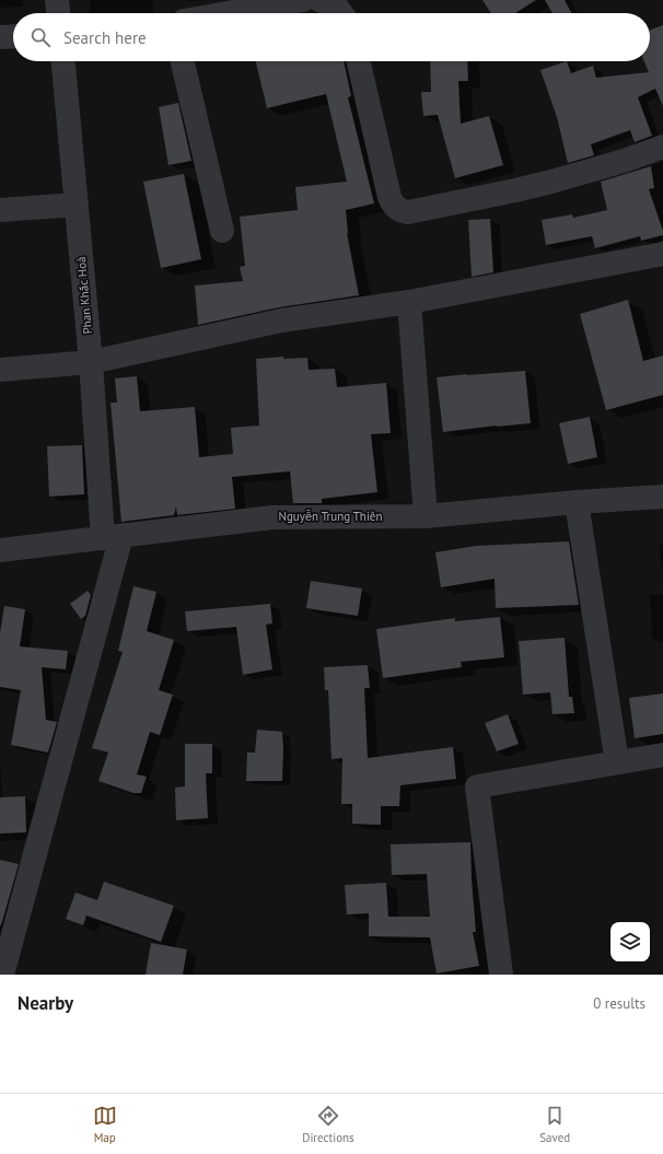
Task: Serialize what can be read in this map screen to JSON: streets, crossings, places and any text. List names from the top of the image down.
{
  "streets": {
    "street": ["Phan Khắc Hoà", "Nguyễn Trung Thiên"]
  },
  "crossings": [
    ["Phan Khắc Hoà", "Nguyễn Trung Thiên"]
  ],
  "page": {
    "search": "Search here",
    "heading": ["Nearby", "0 results"],
    "nav": ["Map", "Directions", "Saved"]
  }
}
